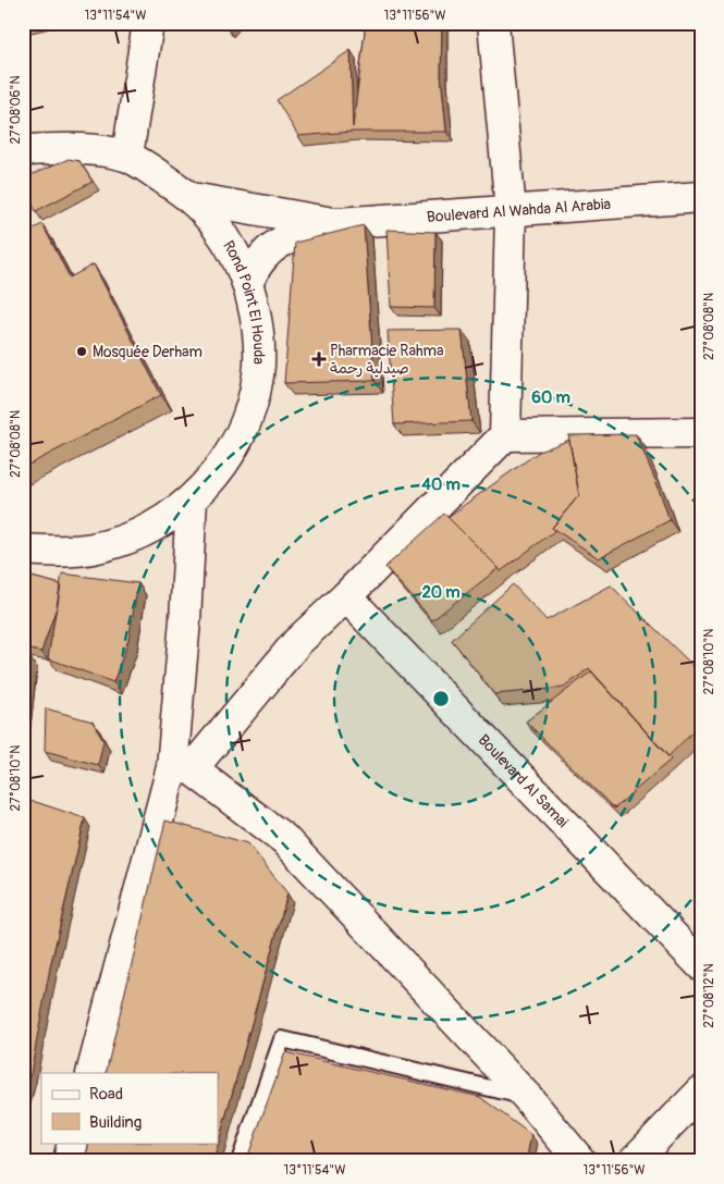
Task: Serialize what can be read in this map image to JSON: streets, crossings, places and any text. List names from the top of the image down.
{
  "streets": {
    "street": ["Boulevard Al Wahda Al Arabia", "Rond Point El Houda", "Boulevard Al Samai"]
  },
  "crossings": [
    ["Boulevard Al Wahda Al Arabia", "Rond Point El Houda"]
  ],
  "places": {
    "other": ["Mosquée Derham"],
    "health": ["Pharmacie Rahma صيدلية رحمة"]
  },
  "legend": ["Road", "Building"],
  "coordinates": [
    "13°11'54\"W",
    "13°11'56\"W",
    "27°08'06\"N",
    "27°08'08\"N",
    "27°08'10\"N",
    "27°08'12\"N"
  ],
  "rings": ["60 m", "40 m", "20 m"]
}
